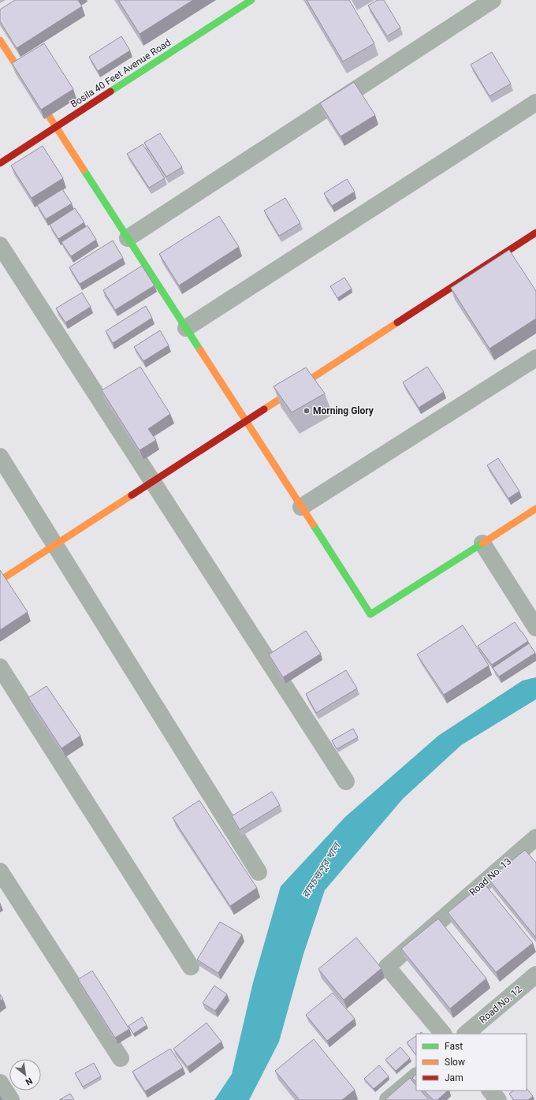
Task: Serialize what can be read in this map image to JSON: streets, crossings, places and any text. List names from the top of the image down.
{
  "streets": {
    "street": ["Bosila 40 Feet Avenue Road", "Road No. 13", "Road No. 12"]
  },
  "water": ["রামচন্দ্রপুর খাল"],
  "places": ["Morning Glory"],
  "legend": ["Fast", "Slow", "Jam"],
  "north": "bottom right"
}
